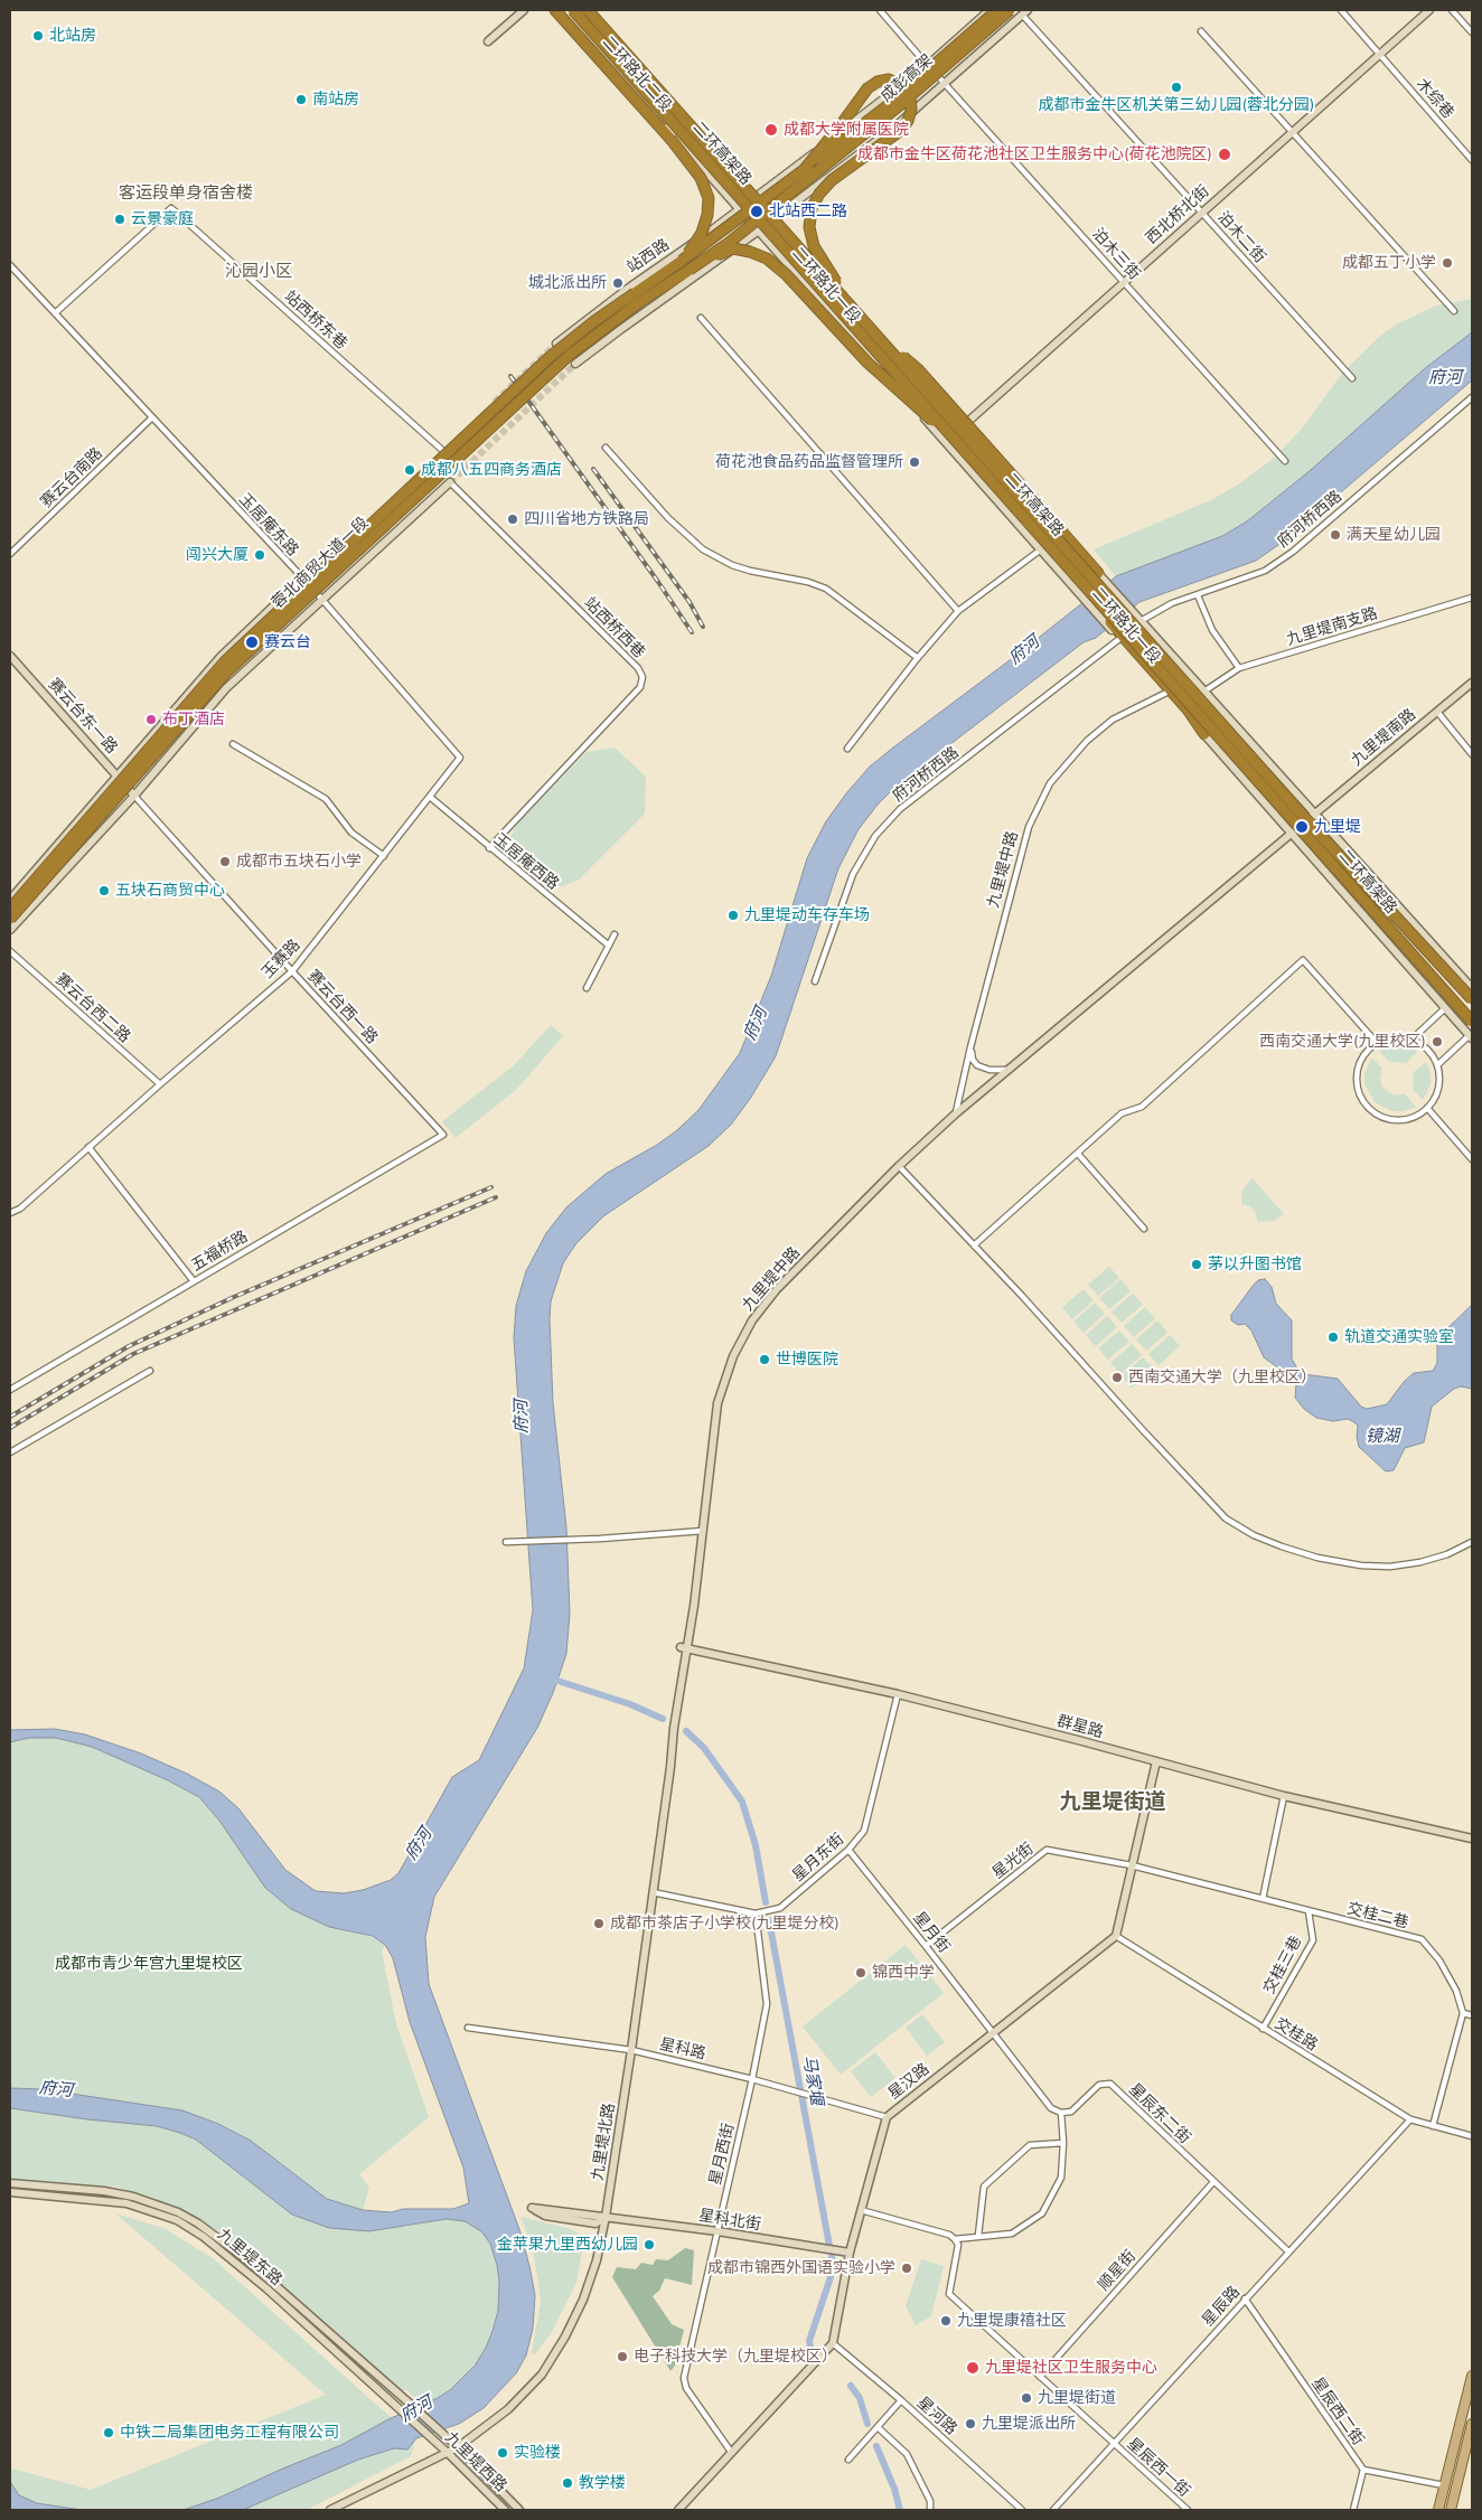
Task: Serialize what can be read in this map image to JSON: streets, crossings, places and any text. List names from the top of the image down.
{
  "streets": {
    "highway": ["成彭高架", "二环高架路", "蓉北商贸大道一段"],
    "street": [
      "二环路北二段",
      "木综巷",
      "西北桥北街",
      "泊木二街",
      "泊木三街",
      "站西路",
      "二环路北一段",
      "站西桥东巷",
      "赛云台南路",
      "府河桥西路",
      "玉居庵东路",
      "九里堤南支路",
      "站西桥西巷",
      "赛云台东一路",
      "九里堤南路",
      "玉居庵西路",
      "九里堤中路",
      "玉赛路",
      "赛云台西一路",
      "赛云台西二路",
      "五福桥路",
      "群星路",
      "星月东街",
      "星光街",
      "交桂二巷",
      "星月街",
      "交桂三巷",
      "交桂路",
      "星科路",
      "星汉路",
      "星辰东二街",
      "九里堤北路",
      "星月西街",
      "星科北街",
      "九里堤东路",
      "顺星街",
      "星辰路",
      "星辰西二街",
      "星河路",
      "九里堤西路",
      "星辰西一街"
    ]
  },
  "crossings": [
    ["二环路北二段", "站西路"],
    ["二环路北二段", "二环路北一段"],
    ["成彭高架", "蓉北商贸大道一段"],
    ["木综巷", "西北桥北街"],
    ["西北桥北街", "泊木二街"],
    ["西北桥北街", "泊木三街"],
    ["西北桥北街", "二环路北一段"],
    ["二环路北一段", "府河桥西路"],
    ["二环路北一段", "九里堤南支路"],
    ["二环路北一段", "九里堤南路"],
    ["二环路北一段", "九里堤中路"],
    ["站西桥东巷", "玉居庵东路"],
    ["站西桥东巷", "蓉北商贸大道一段"],
    ["赛云台南路", "玉居庵东路"],
    ["玉居庵东路", "蓉北商贸大道一段"],
    ["玉居庵东路", "玉赛路"],
    ["蓉北商贸大道一段", "站西桥西巷"],
    ["蓉北商贸大道一段", "赛云台东一路"],
    ["蓉北商贸大道一段", "赛云台西一路"],
    ["站西桥西巷", "玉居庵西路"],
    ["赛云台东一路", "赛云台西一路"],
    ["九里堤南路", "九里堤中路"],
    ["玉居庵西路", "玉赛路"],
    ["九里堤中路", "群星路"],
    ["九里堤中路", "九里堤北路"],
    ["玉赛路", "赛云台西一路"],
    ["玉赛路", "赛云台西二路"],
    ["赛云台西一路", "五福桥路"],
    ["群星路", "星月东街"],
    ["群星路", "九里堤北路"],
    ["星月东街", "星月街"],
    ["星月东街", "九里堤北路"],
    ["星月东街", "星月西街"],
    ["星光街", "交桂二巷"],
    ["星光街", "星月街"],
    ["交桂二巷", "交桂三巷"],
    ["星月街", "星汉路"],
    ["交桂三巷", "交桂路"],
    ["交桂路", "星汉路"],
    ["交桂路", "星辰路"],
    ["星科路", "星汉路"],
    ["星科路", "九里堤北路"],
    ["星科路", "星月西街"],
    ["星汉路", "星科北街"],
    ["星汉路", "星河路"],
    ["星辰东二街", "顺星街"],
    ["星辰东二街", "星辰路"],
    ["九里堤北路", "星科北街"],
    ["九里堤北路", "九里堤西路"],
    ["星月西街", "星科北街"],
    ["九里堤东路", "九里堤西路"],
    ["顺星街", "星辰西一街"],
    ["星辰路", "星辰西二街"],
    ["星辰路", "星辰西一街"]
  ],
  "districts": ["客运段单身宿舍楼", "沁园小区", "九里堤街道"],
  "water": ["府河", "镜湖", "马家堰"],
  "parks": ["成都市青少年宫九里堤校区"],
  "places": [
    "北站房",
    "成都市金牛区机关第三幼儿园(蓉北分园)",
    "南站房",
    "成都大学附属医院",
    "成都市金牛区荷花池社区卫生服务中心(荷花池院区)",
    "北站西二路",
    "云景豪庭",
    "成都五丁小学",
    "城北派出所",
    "荷花池食品药品监督管理所",
    "成都八五四商务酒店",
    "四川省地方铁路局",
    "满天星幼儿园",
    "闯兴大厦",
    "赛云台",
    "布丁酒店",
    "九里堤",
    "成都市五块石小学",
    "五块石商贸中心",
    "九里堤动车存车场",
    "西南交通大学(九里校区)",
    "茅以升图书馆",
    "轨道交通实验室",
    "世博医院",
    "西南交通大学（九里校区）",
    "成都市茶店子小学校(九里堤分校)",
    "锦西中学",
    "金苹果九里西幼儿园",
    "成都市锦西外国语实验小学",
    "九里堤康禧社区",
    "电子科技大学（九里堤校区）",
    "九里堤社区卫生服务中心",
    "九里堤街道",
    "九里堤派出所",
    "中铁二局集团电务工程有限公司",
    "实验楼",
    "教学楼"
  ]
}
